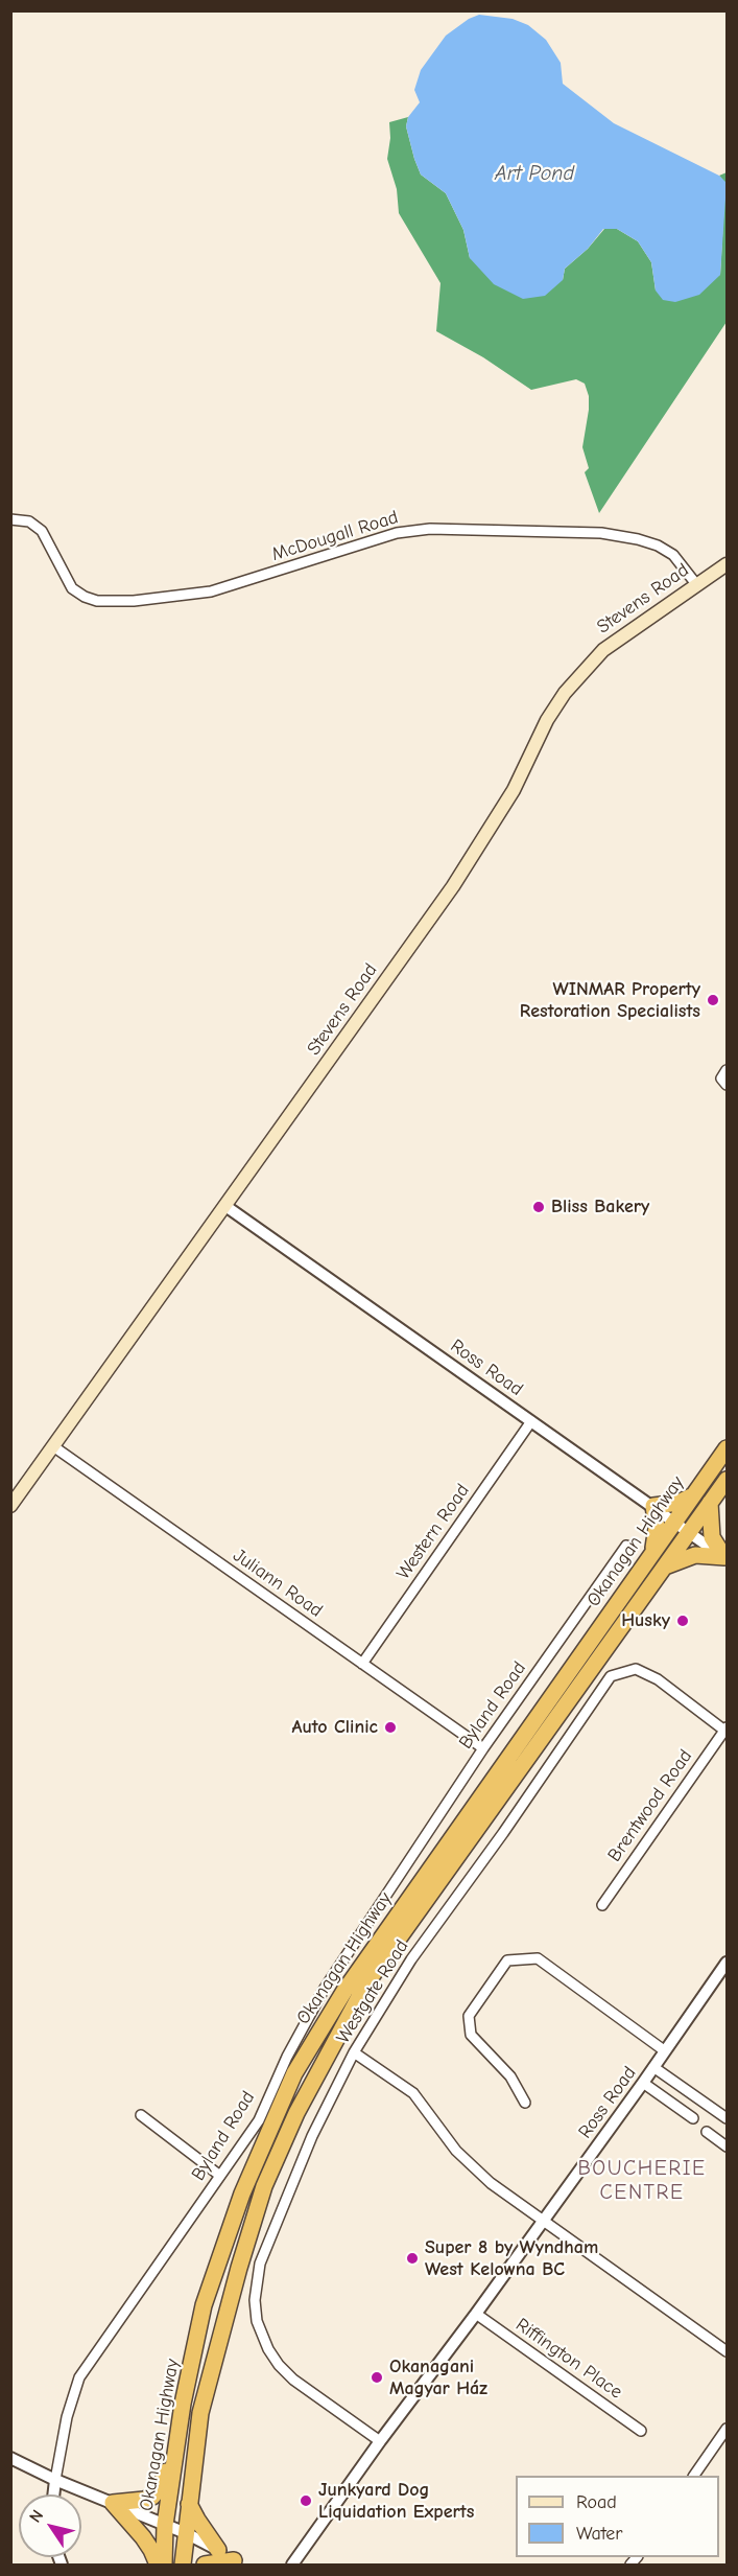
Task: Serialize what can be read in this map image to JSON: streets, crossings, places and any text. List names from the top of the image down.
{
  "streets": {
    "highway": ["Okanagan Highway"],
    "main road": ["Stevens Road"],
    "street": [
      "McDougall Road",
      "Ross Road",
      "Western Road",
      "Juliann Road",
      "Byland Road",
      "Brentwood Road",
      "Westgate Road",
      "Riffington Place"
    ]
  },
  "crossings": [
    ["McDougall Road", "Stevens Road"],
    ["Stevens Road", "Ross Road"],
    ["Stevens Road", "Juliann Road"],
    ["Ross Road", "Western Road"],
    ["Ross Road", "Okanagan Highway"],
    ["Ross Road", "Westgate Road"],
    ["Ross Road", "Riffington Place"],
    ["Western Road", "Juliann Road"],
    ["Juliann Road", "Byland Road"],
    ["Brentwood Road", "Westgate Road"]
  ],
  "districts": ["BOUCHERIE CENTRE"],
  "water": ["Art Pond"],
  "places": [
    "WINMAR Property Restoration Specialists",
    "Bliss Bakery",
    "Husky",
    "Auto Clinic",
    "Super 8 by Wyndham West Kelowna BC",
    "Okanagani Magyar Ház",
    "Junkyard Dog Liquidation Experts"
  ],
  "legend": ["Road", "Water"],
  "north": "top left"
}
